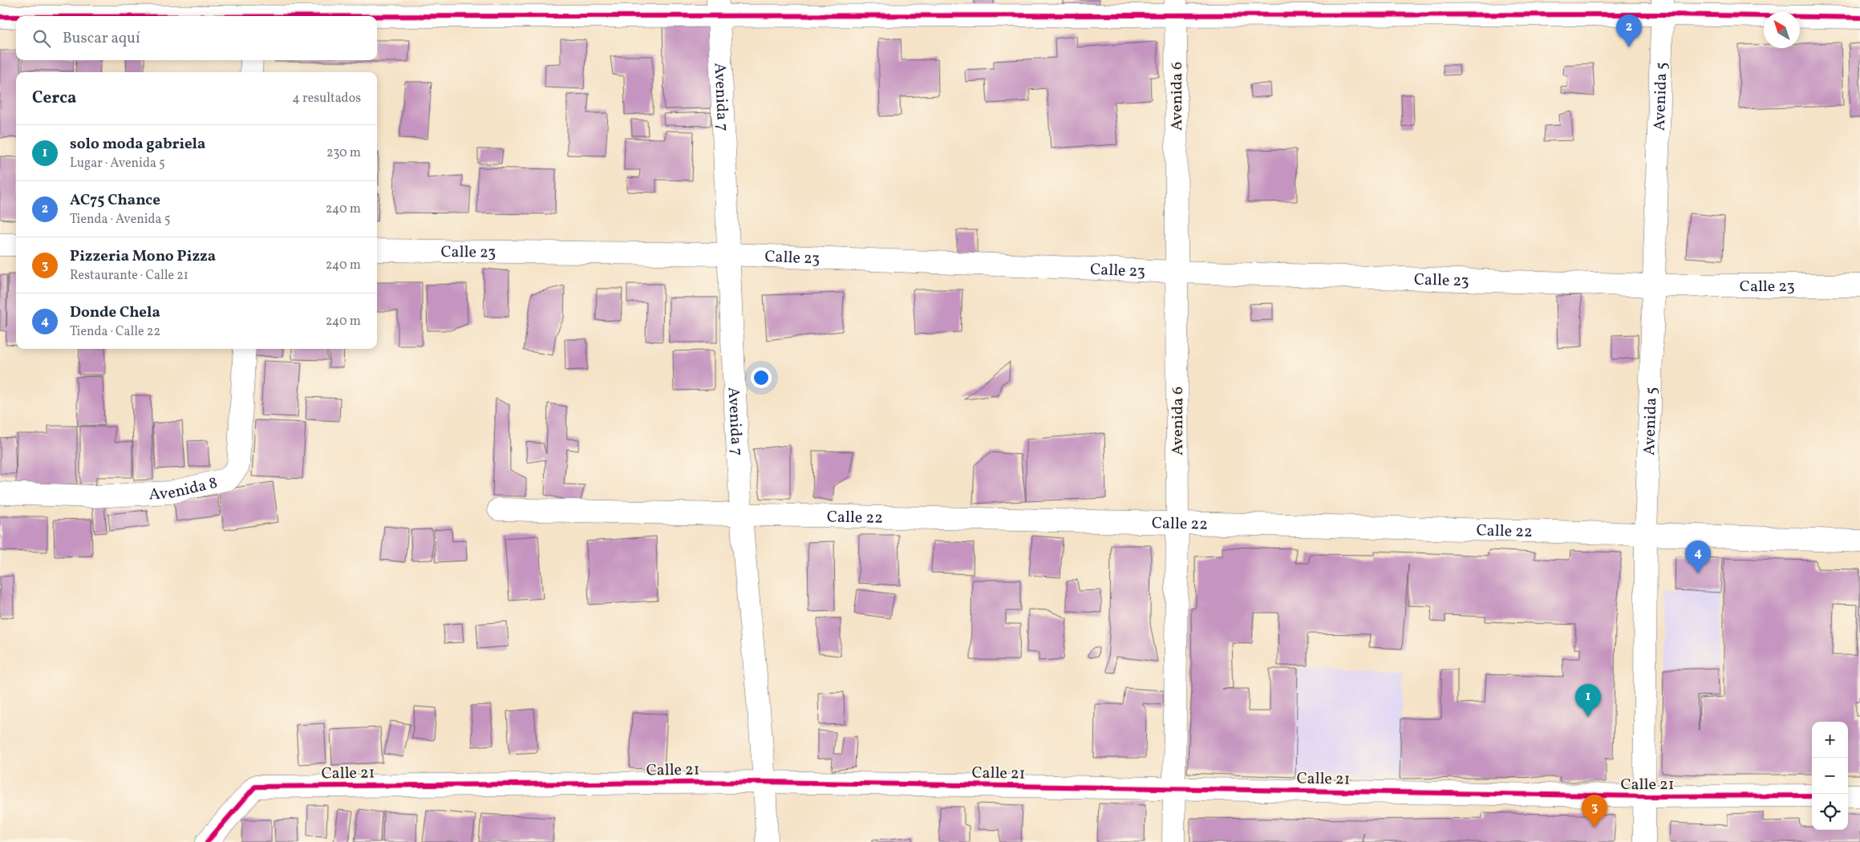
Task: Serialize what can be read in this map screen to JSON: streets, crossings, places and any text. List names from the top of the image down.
{
  "streets": {
    "street": [
      "Avenida 6",
      "Avenida 5",
      "Avenida 7",
      "Calle 23",
      "Avenida 8",
      "Calle 22",
      "Calle 21"
    ]
  },
  "crossings": [
    ["Avenida 6", "Calle 23"],
    ["Avenida 6", "Calle 22"],
    ["Avenida 6", "Calle 21"],
    ["Avenida 5", "Calle 23"],
    ["Avenida 5", "Calle 22"],
    ["Avenida 5", "Calle 21"],
    ["Avenida 7", "Calle 23"],
    ["Avenida 7", "Calle 22"],
    ["Avenida 7", "Calle 21"]
  ],
  "north": "top left",
  "page": {
    "pins": [
      "2",
      "4",
      "1",
      "3"
    ],
    "search": "Buscar aquí",
    "heading": ["Cerca", "4 resultados"],
    "list": [
      {
        "mark": "1",
        "name": "solo moda gabriela",
        "note": "Lugar · Avenida 5",
        "value": "230 m"
      },
      {
        "mark": "2",
        "name": "AC75 Chance",
        "note": "Tienda · Avenida 5",
        "value": "240 m"
      },
      {
        "mark": "3",
        "name": "Pizzeria Mono Pizza",
        "note": "Restaurante · Calle 21",
        "value": "240 m"
      },
      {
        "mark": "4",
        "name": "Donde Chela",
        "note": "Tienda · Calle 22",
        "value": "240 m"
      }
    ],
    "map_buttons": ["+", "−"]
  }
}
